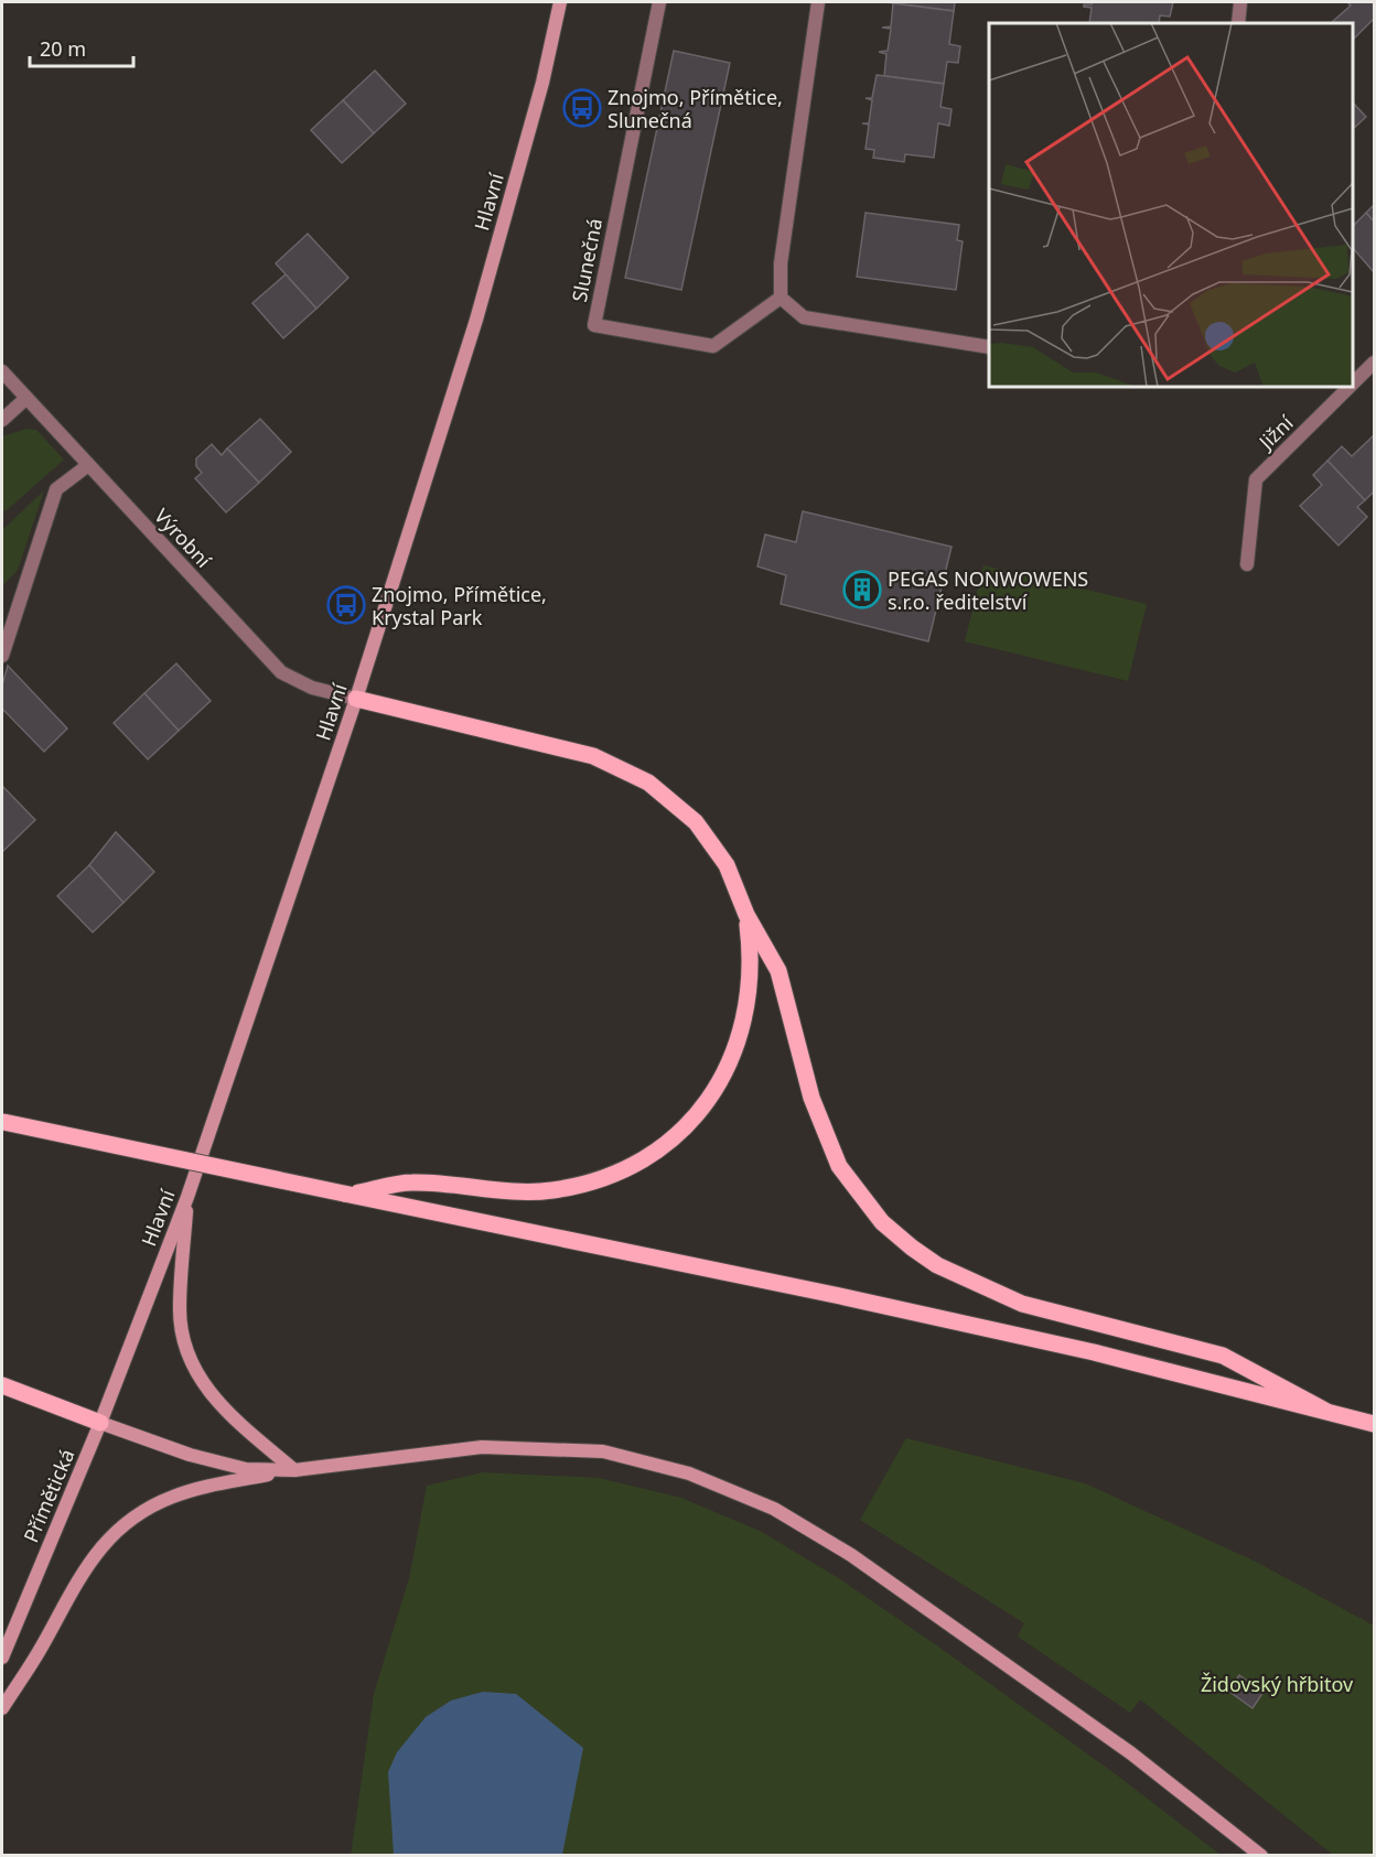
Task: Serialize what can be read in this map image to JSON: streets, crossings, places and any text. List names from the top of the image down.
{
  "streets": {
    "main road": ["Hlavní", "Přímětická"],
    "street": ["Slunečná", "Jižní", "Výrobní"]
  },
  "crossings": [
    ["Hlavní", "Výrobní"],
    ["Hlavní", "Přímětická"]
  ],
  "parks": ["Židovský hřbitov"],
  "places": {
    "bus stop": ["Znojmo, Přímětice, Slunečná", "Znojmo, Přímětice, Krystal Park"],
    "building": ["PEGAS NONWOWENS s.r.o. ředitelství"]
  },
  "scale_bar": "20 m"
}
